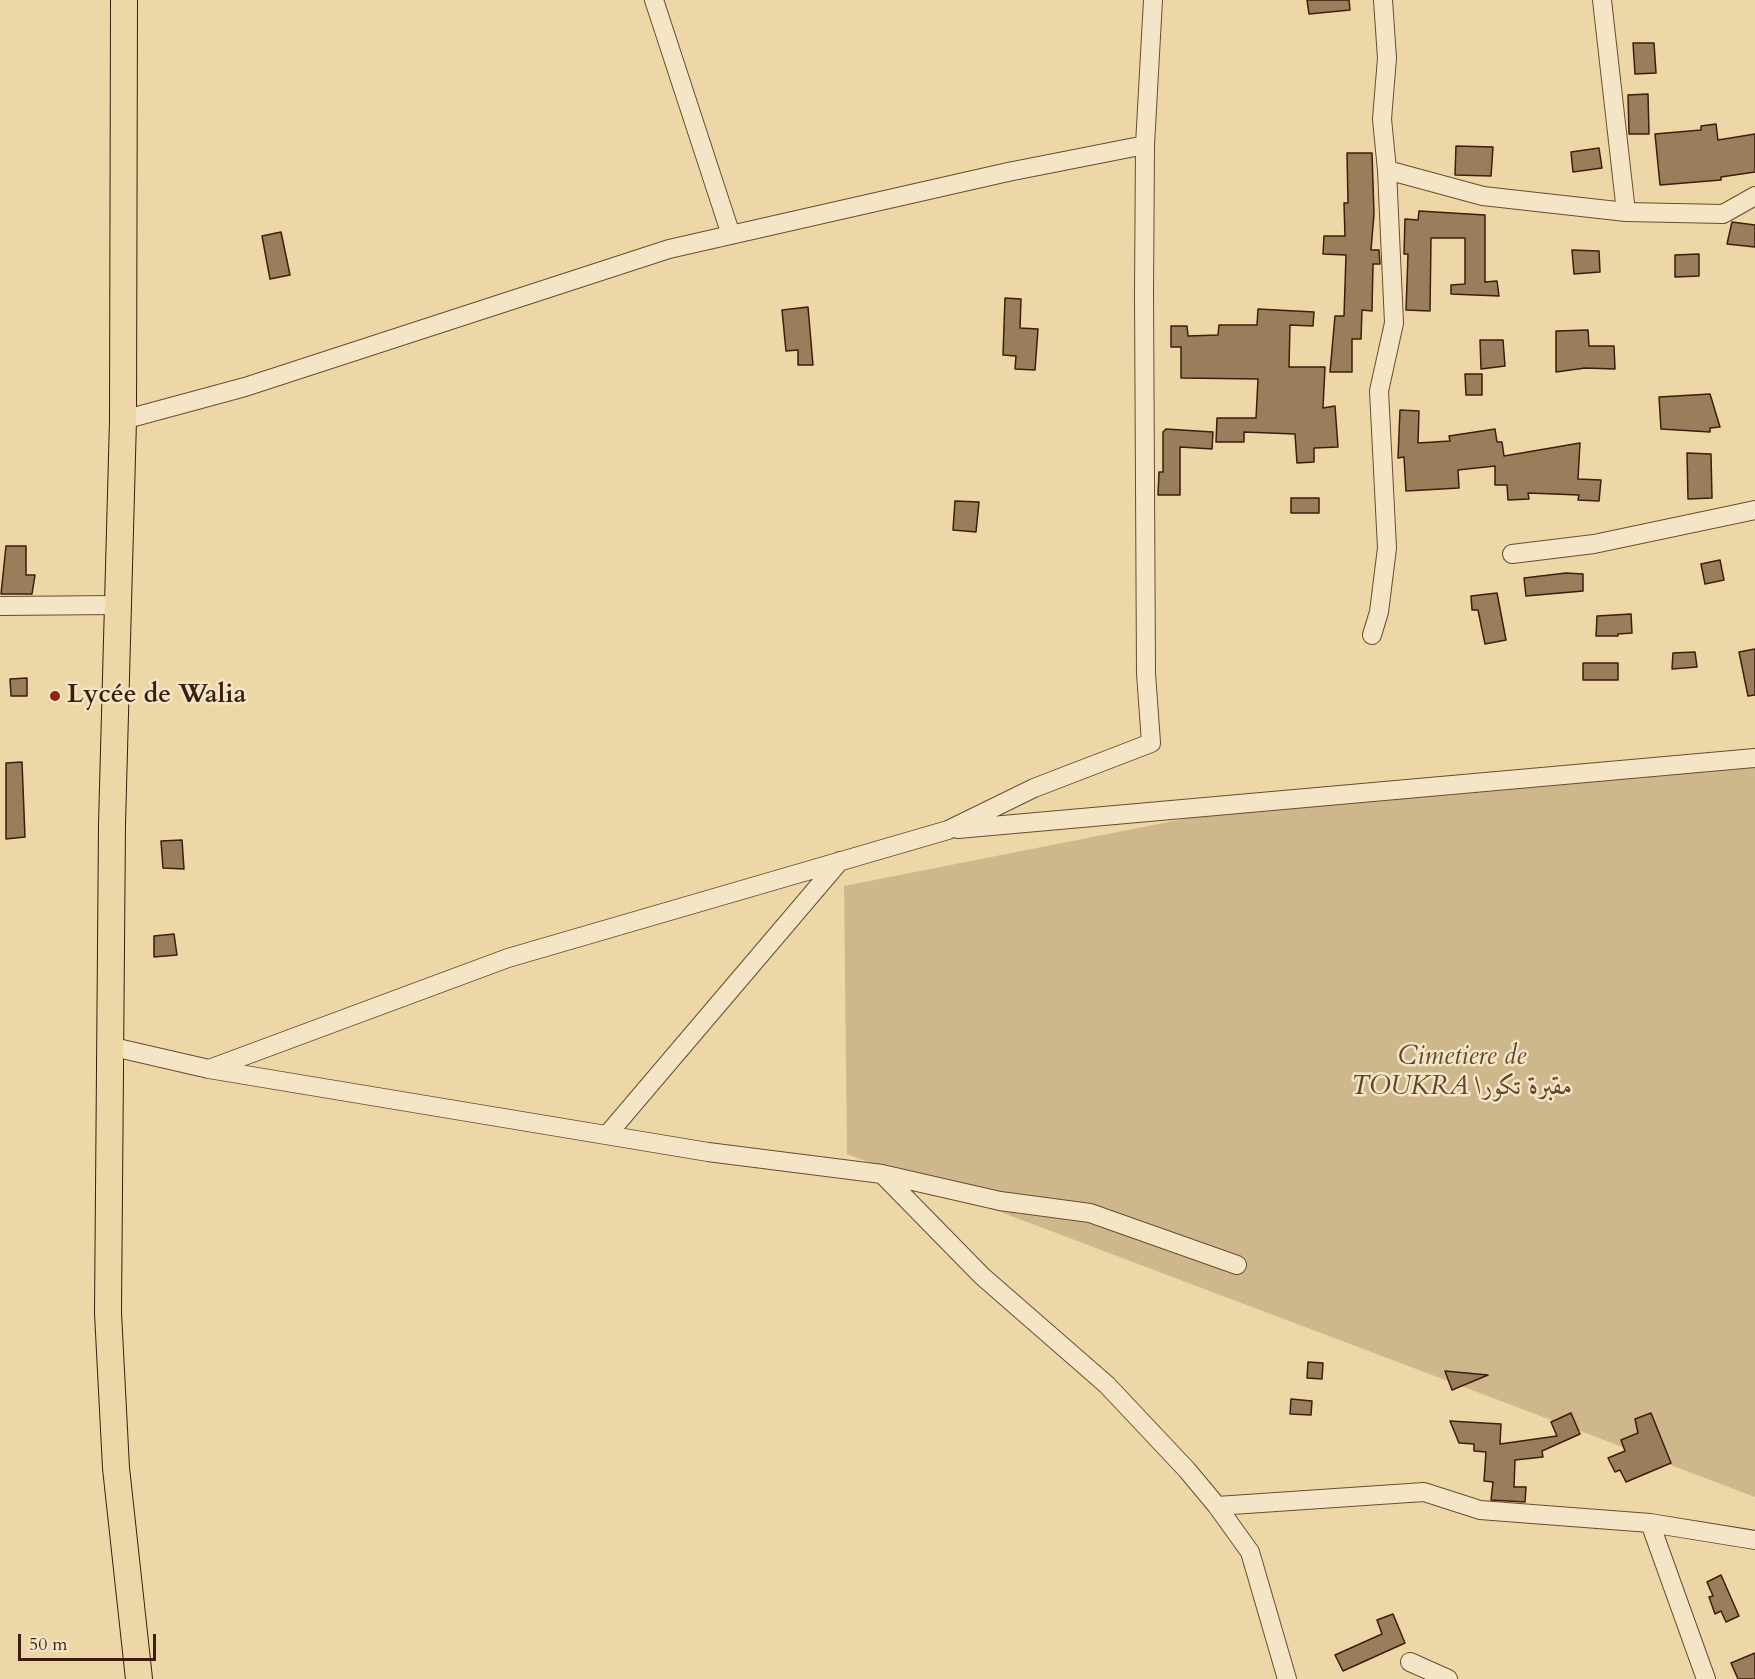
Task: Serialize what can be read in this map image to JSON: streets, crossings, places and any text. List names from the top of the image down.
{
  "parks": ["Cimetiere de TOUKRA مقبرة تكورا"],
  "places": ["Lycée de Walia"],
  "scale_bar": "50 m"
}
